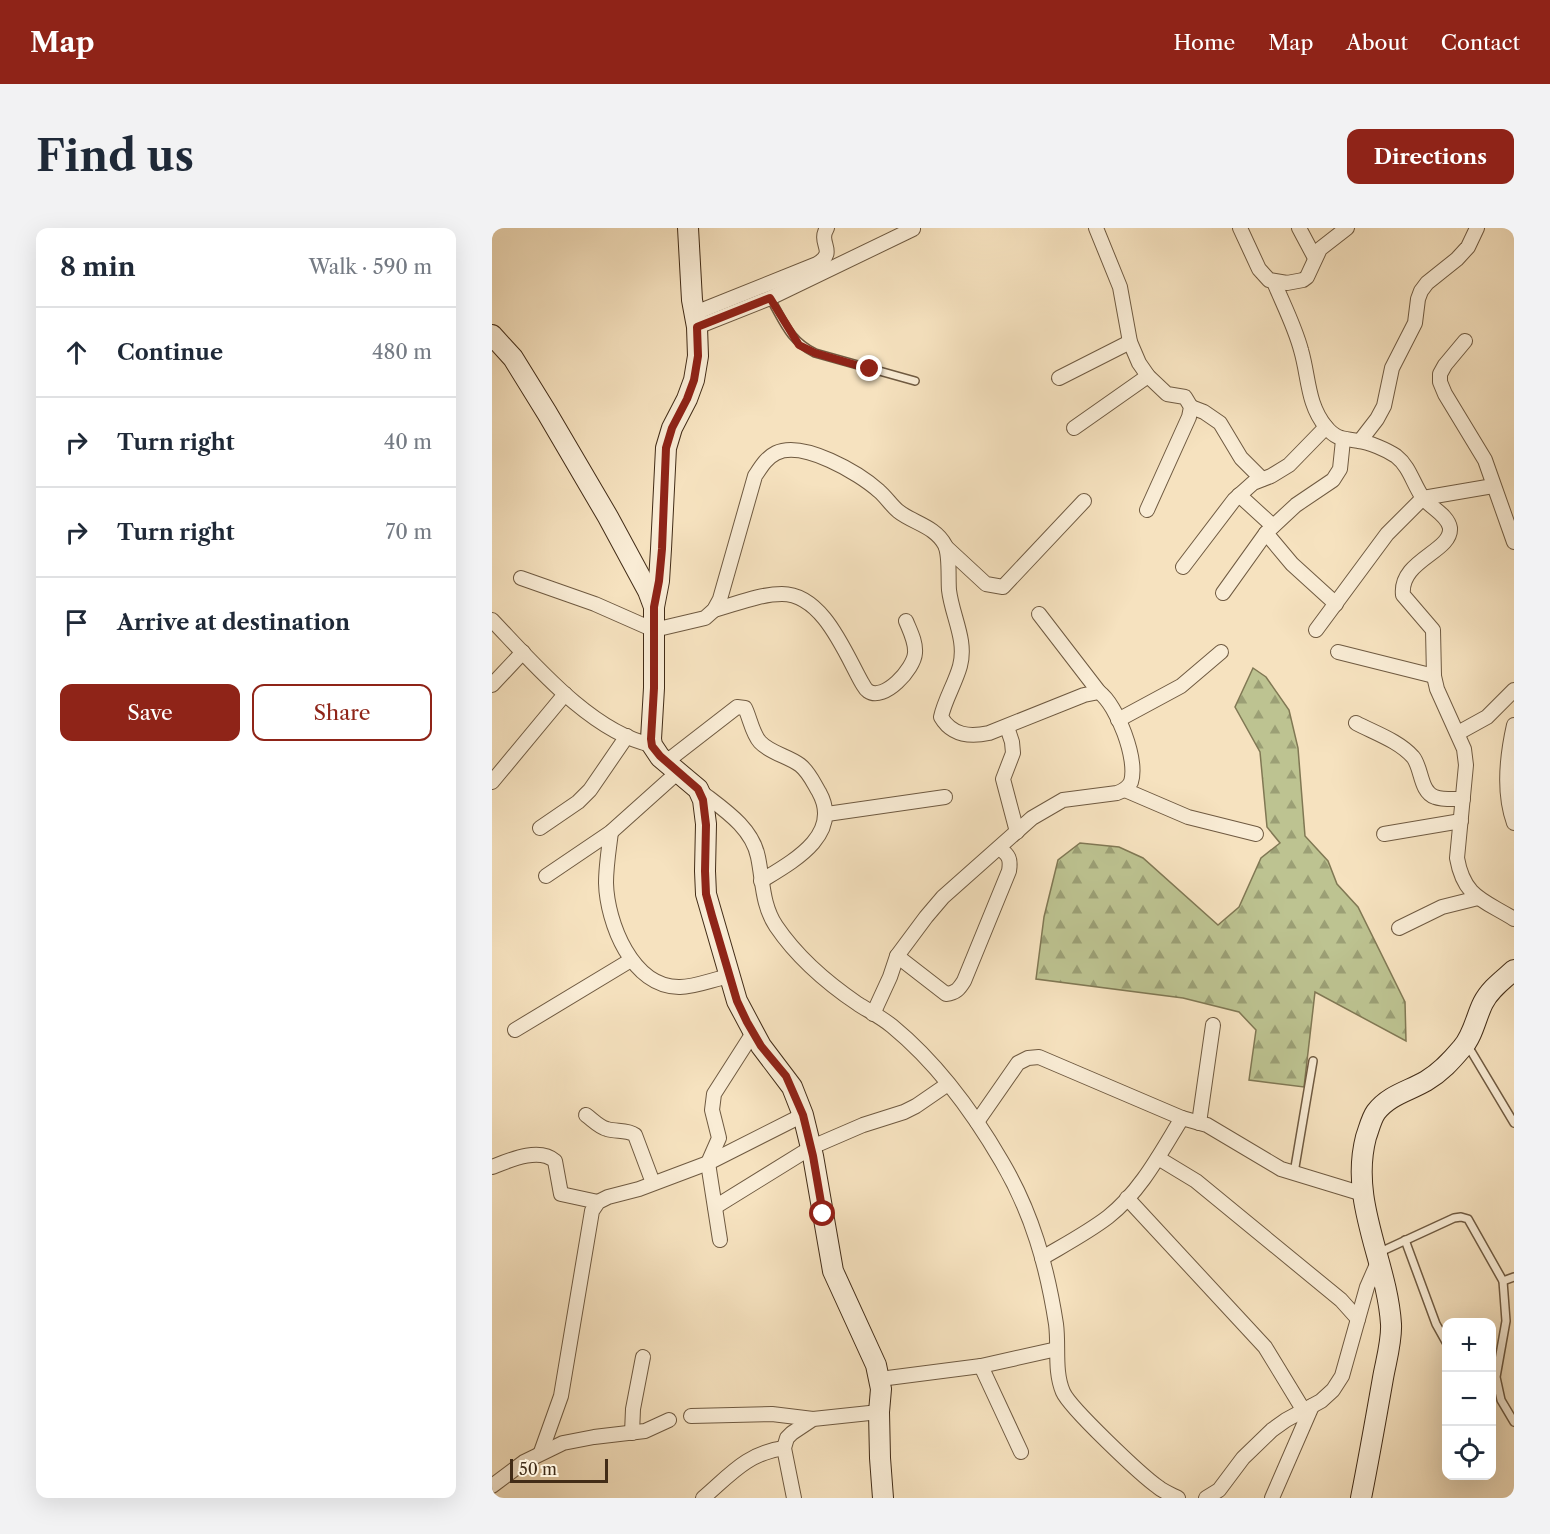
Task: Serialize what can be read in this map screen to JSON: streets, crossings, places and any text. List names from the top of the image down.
{
  "scale_bar": "50 m",
  "page": {
    "header": "Map",
    "nav": [
      "Home",
      "Map",
      "About",
      "Contact"
    ],
    "buttons": [
      "Directions",
      ["Save", "Share"]
    ],
    "title": "Find us",
    "heading": ["8 min", "Walk · 590 m"],
    "list": [
      ["Continue", "480 m"],
      ["Turn right", "40 m"],
      ["Turn right", "70 m"],
      "Arrive at destination"
    ],
    "map_buttons": ["+", "−"],
    "scale": "50 m"
  }
}
